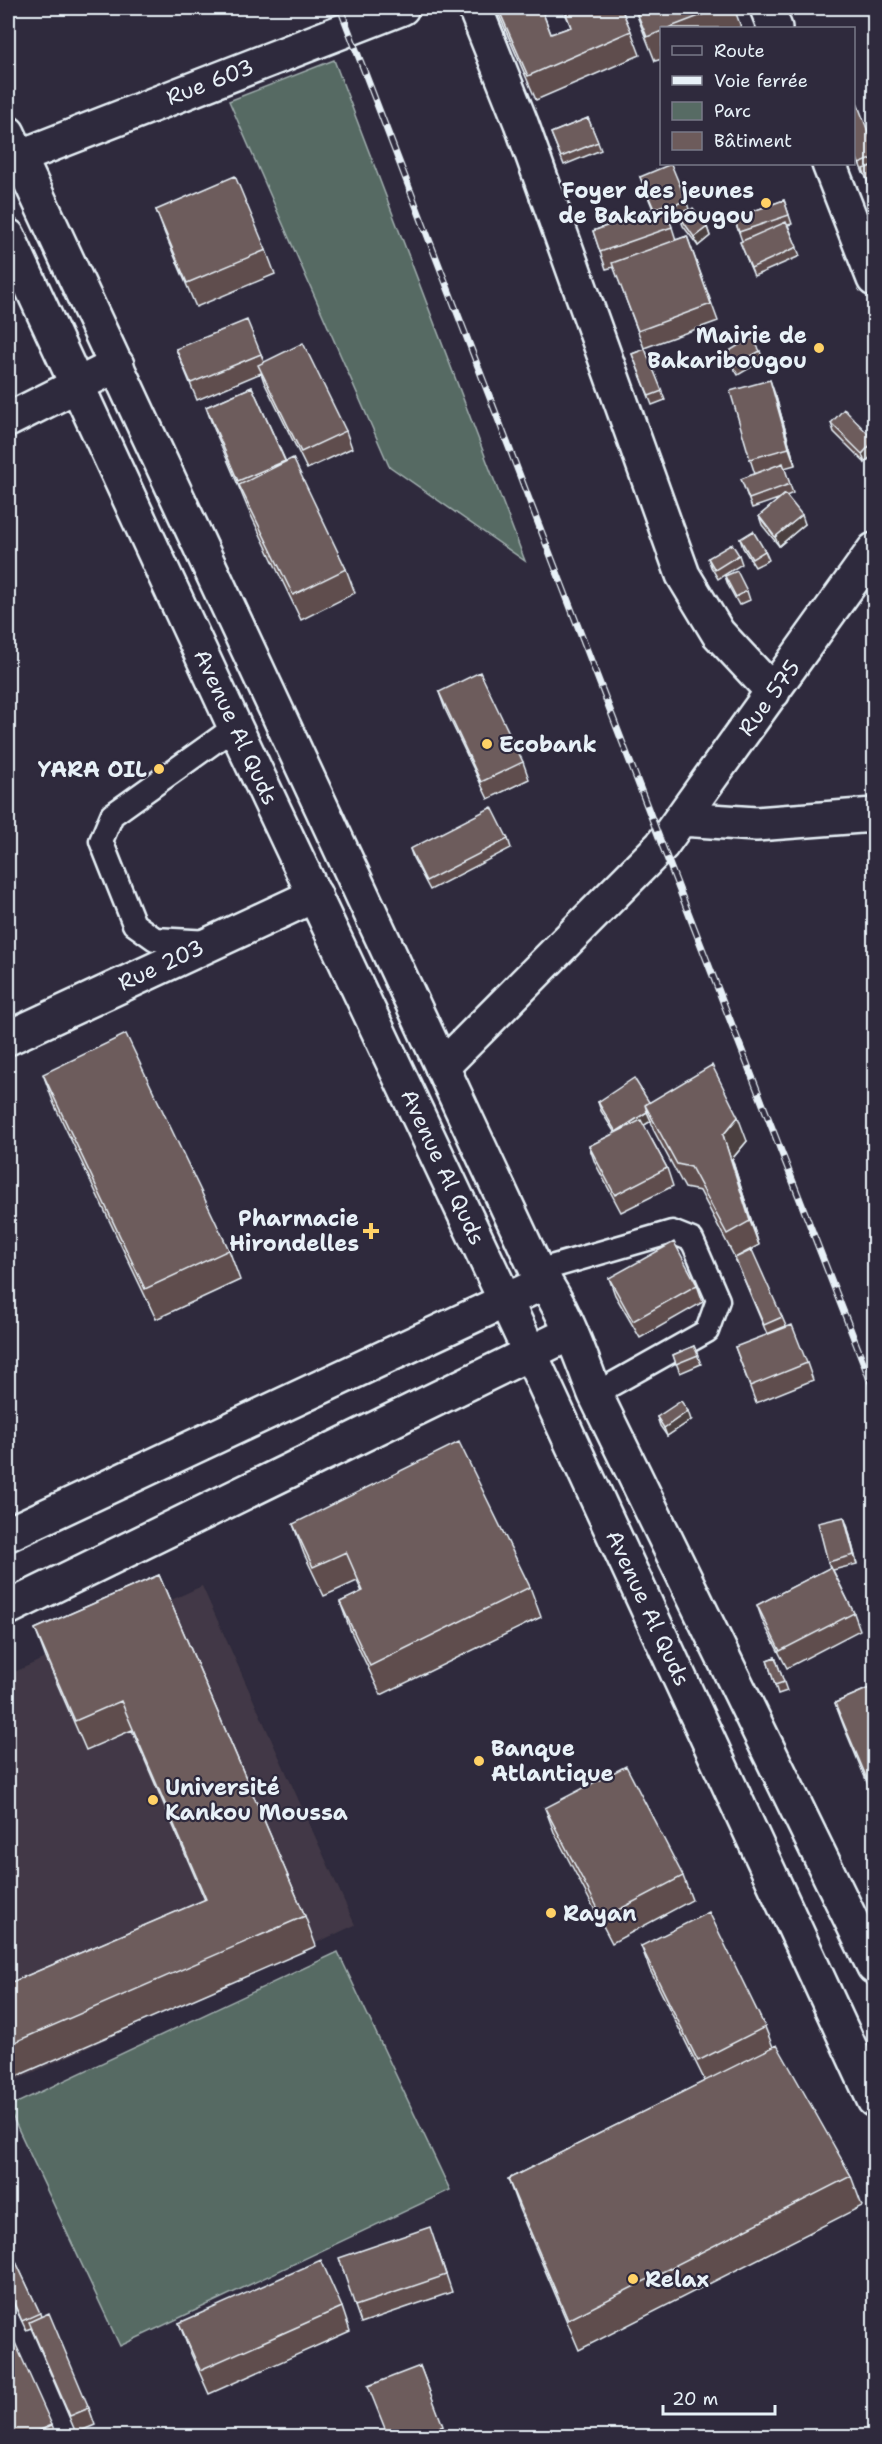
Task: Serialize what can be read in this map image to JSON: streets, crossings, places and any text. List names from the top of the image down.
{
  "streets": {
    "main road": [
      "Rue 603",
      "Rue 575",
      "Avenue Al Quds",
      "Rue 203"
    ]
  },
  "crossings": [
    ["Rue 603", "Avenue Al Quds"],
    ["Rue 575", "Avenue Al Quds"],
    ["Avenue Al Quds", "Rue 203"]
  ],
  "places": {
    "other": [
      "Foyer des jeunes de Bakaribougou",
      "Mairie de Bakaribougou",
      "Ecobank",
      "YARA OIL",
      "Banque Atlantique",
      "Université Kankou Moussa",
      "Rayan",
      "Relax"
    ],
    "health": ["Pharmacie Hirondelles"]
  },
  "legend": [
    "Route",
    "Voie ferrée",
    "Parc",
    "Bâtiment"
  ],
  "scale_bar": "20 m"
}
